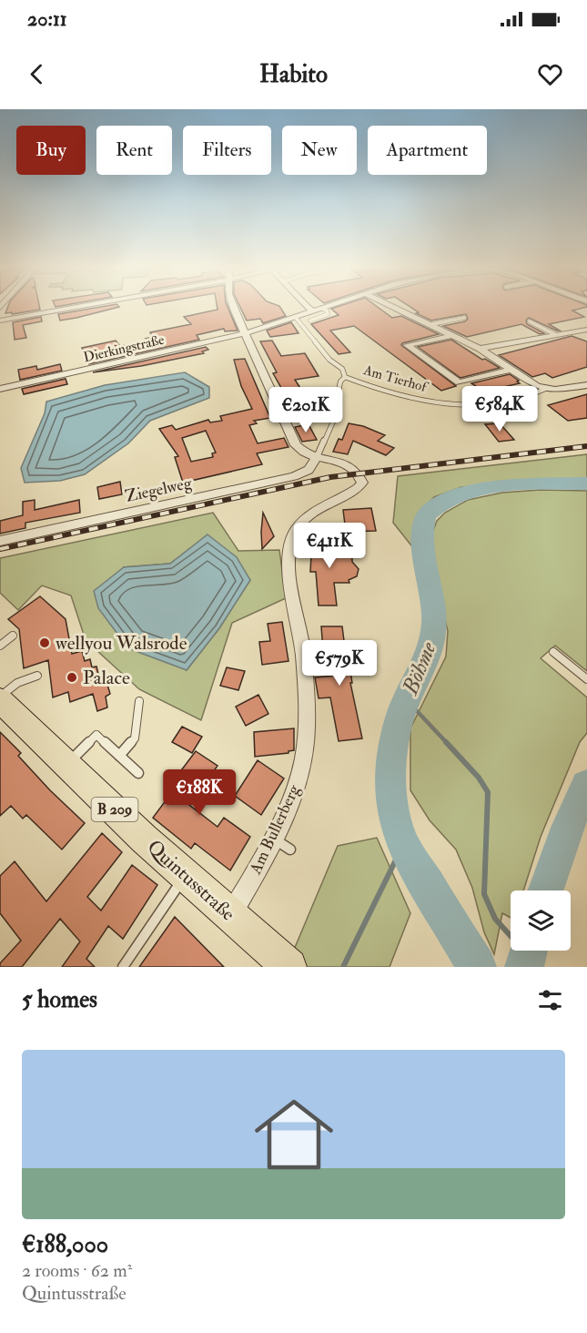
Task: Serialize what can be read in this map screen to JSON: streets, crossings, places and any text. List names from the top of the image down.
{
  "streets": {
    "main road": ["B 209", "Quintusstraße"],
    "street": [
      "Dierkingstraße",
      "Am Tierhof",
      "Ziegelweg",
      "Am Bullerberg"
    ]
  },
  "crossings": [
    ["Dierkingstraße", "Am Bullerberg"],
    ["Am Tierhof", "Ziegelweg"],
    ["Am Tierhof", "Am Bullerberg"],
    ["Ziegelweg", "Am Bullerberg"],
    ["Am Bullerberg", "Quintusstraße"]
  ],
  "water": ["Böhme"],
  "places": ["wellyou Walsrode", "Palace"],
  "page": {
    "status": "20:11",
    "header": "Habito",
    "chip": [
      "Buy",
      "Rent",
      "Filters",
      "New",
      "Apartment"
    ],
    "price": [
      "€584K",
      "€201K",
      "€411K",
      "€579K",
      "€188K"
    ],
    "heading": "5 homes",
    "list": [
      {
        "name": "€188,000",
        "note": "2 rooms · 62 m² · Quintusstraße"
      }
    ]
  }
}
